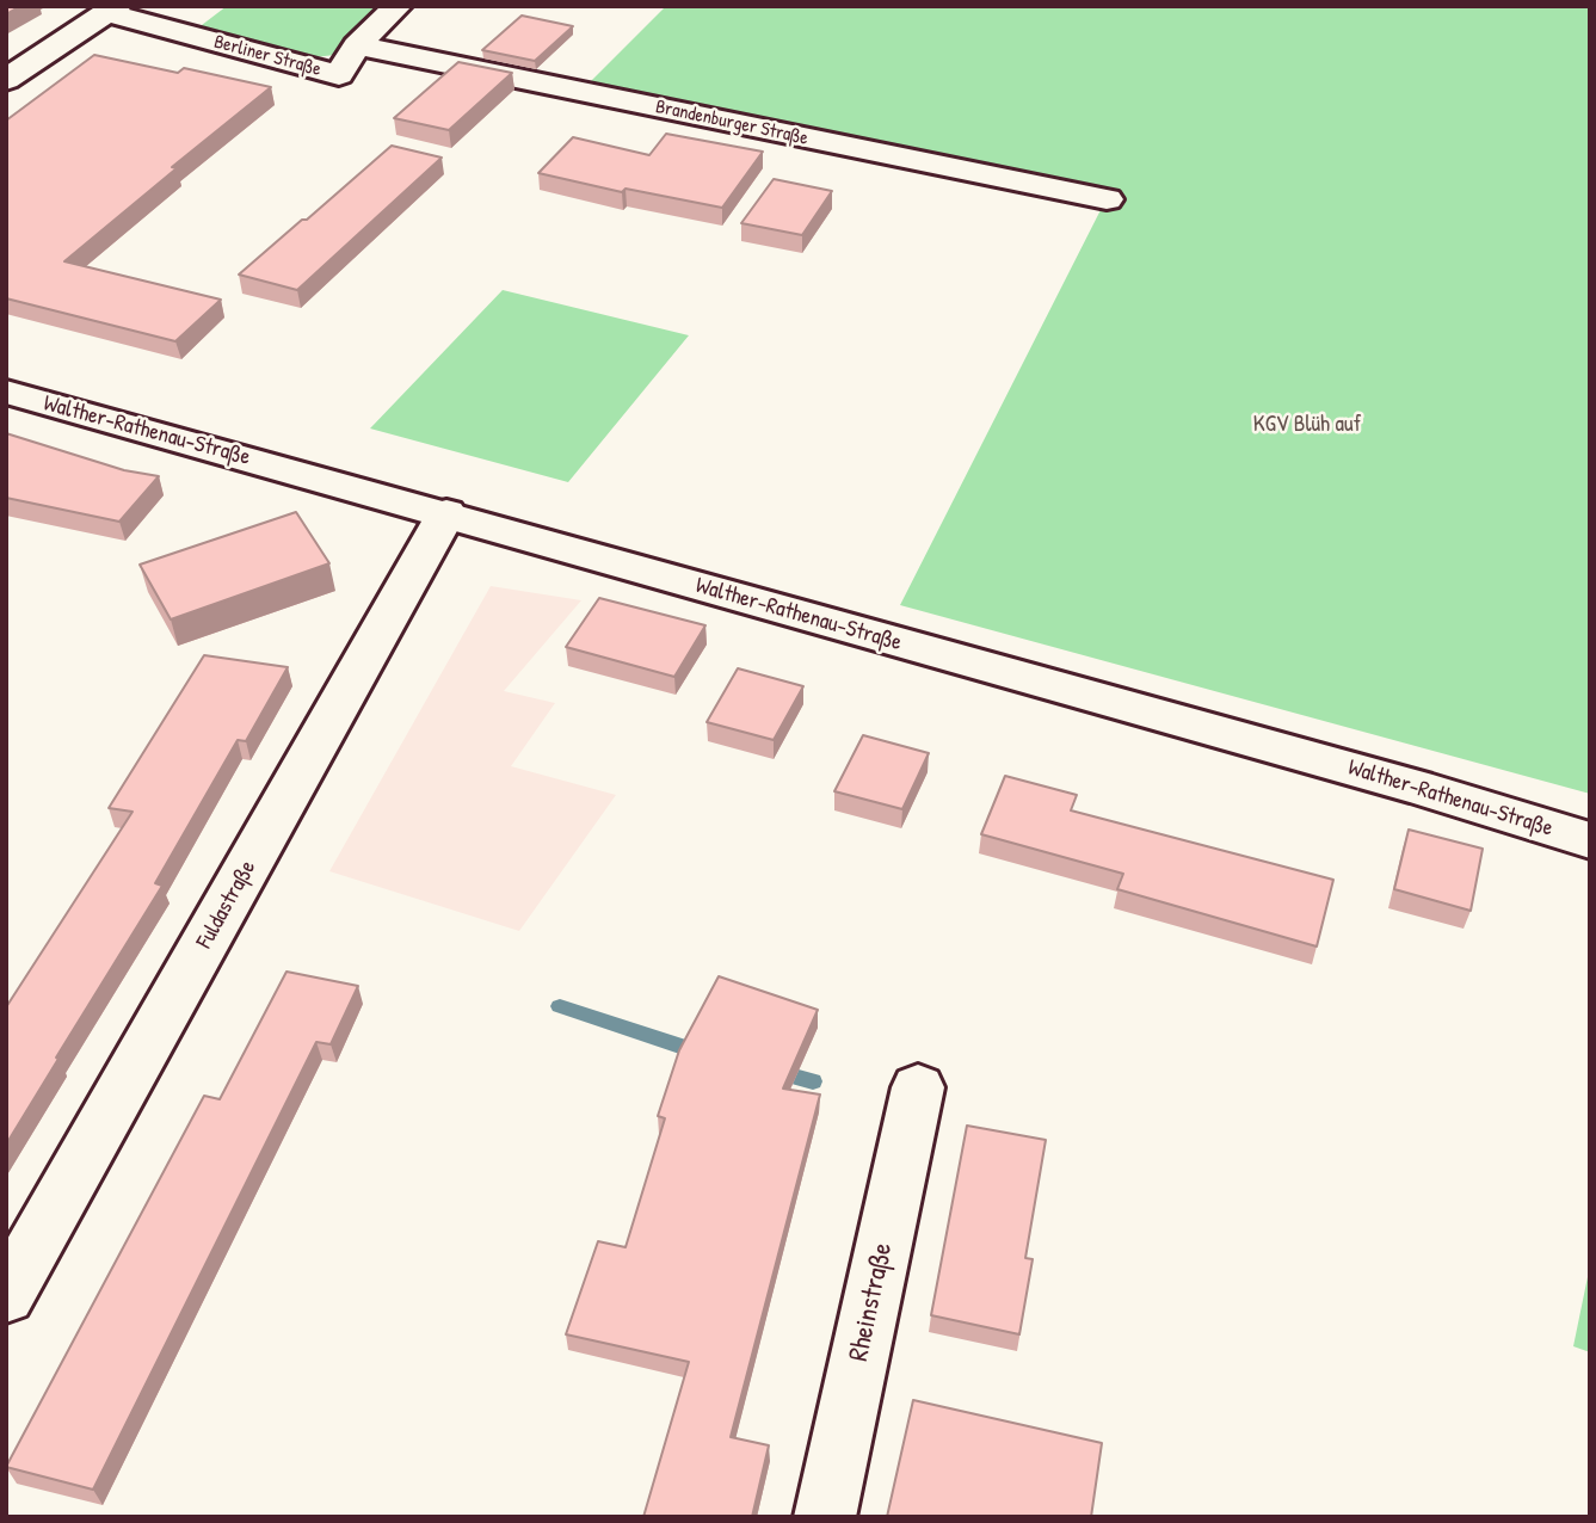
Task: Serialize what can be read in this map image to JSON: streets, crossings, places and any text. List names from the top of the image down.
{
  "streets": {
    "street": [
      "Berliner Straße",
      "Brandenburger Straße",
      "Walther-Rathenau-Straße",
      "Fuldastraße",
      "Rheinstraße"
    ]
  },
  "crossings": [
    ["Berliner Straße", "Brandenburger Straße"],
    ["Walther-Rathenau-Straße", "Fuldastraße"]
  ],
  "parks": ["KGV Blüh auf"]
}
